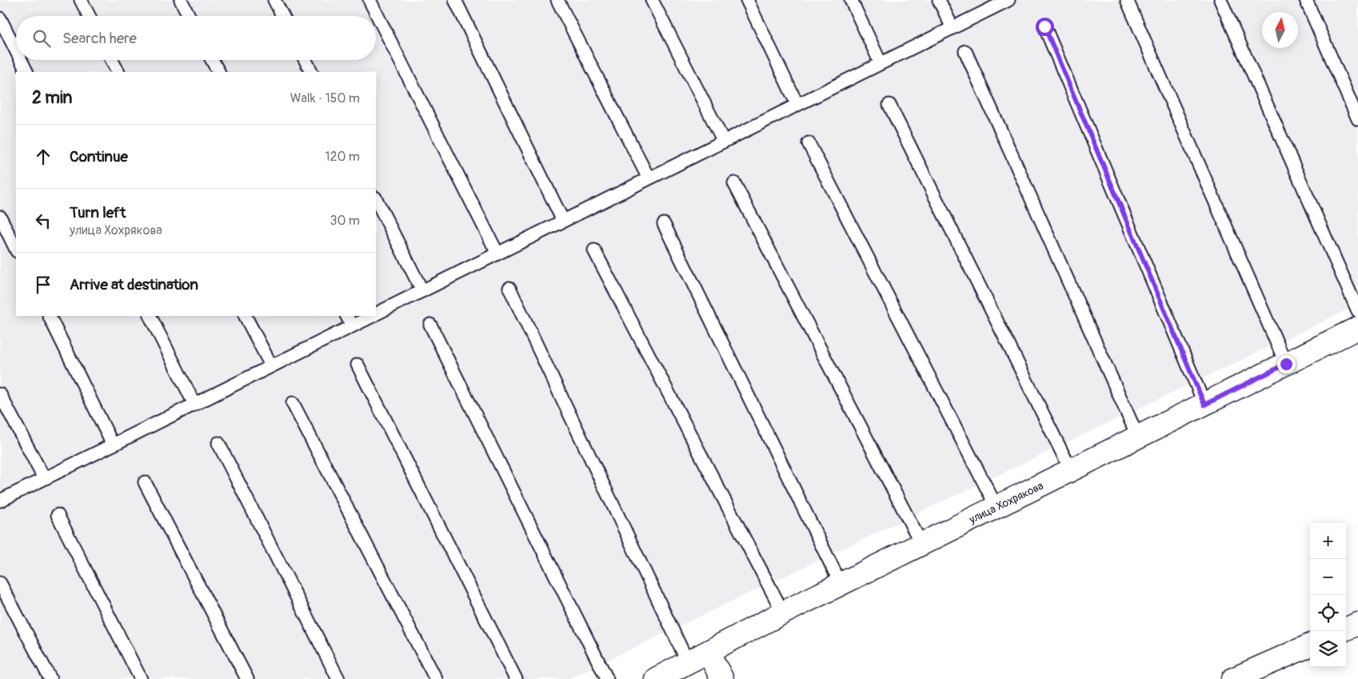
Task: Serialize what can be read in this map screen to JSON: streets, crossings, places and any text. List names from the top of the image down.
{
  "streets": {
    "street": ["улица Хохрякова"]
  },
  "north": "top",
  "page": {
    "search": "Search here",
    "heading": ["2 min", "Walk · 150 m"],
    "list": [
      ["Continue", "120 m"],
      ["Turn left", "улица Хохрякова", "30 m"],
      "Arrive at destination"
    ],
    "map_buttons": ["+", "−"]
  }
}
